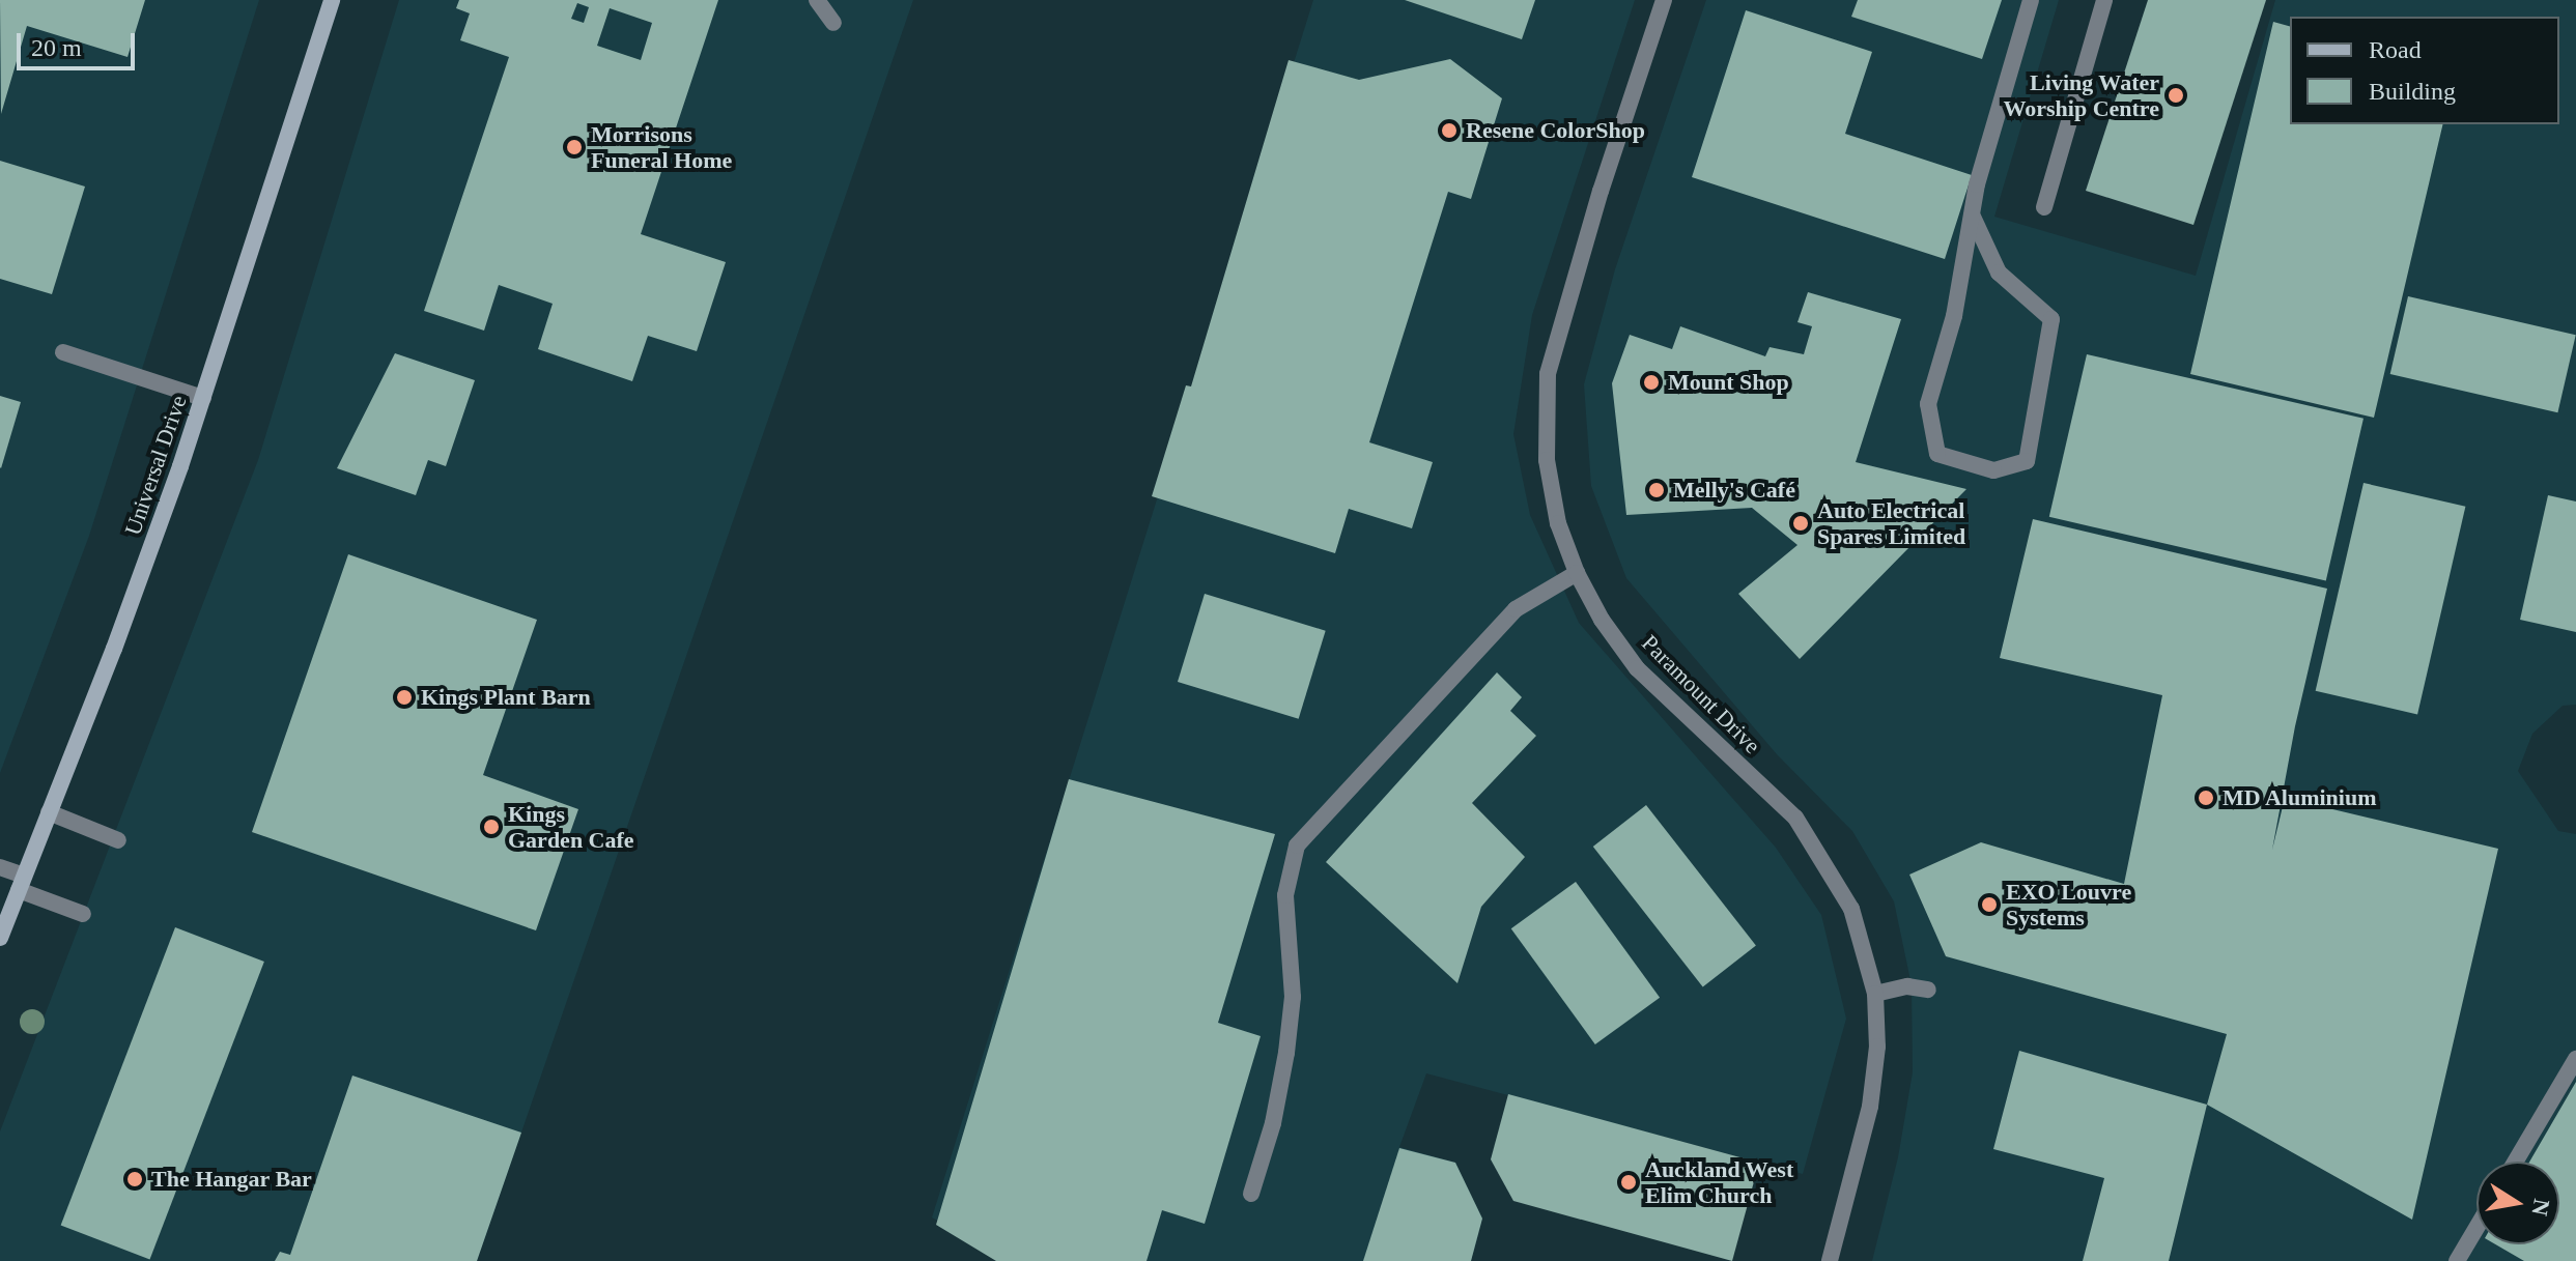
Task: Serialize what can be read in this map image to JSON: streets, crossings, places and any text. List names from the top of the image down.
{
  "streets": {
    "main road": ["Universal Drive"],
    "street": ["Paramount Drive"]
  },
  "places": [
    "Living Water Worship Centre",
    "Resene ColorShop",
    "Morrisons Funeral Home",
    "Mount Shop",
    "Melly's Café",
    "Auto Electrical Spares Limited",
    "Kings Plant Barn",
    "MD Aluminium",
    "Kings Garden Cafe",
    "EXO Louvre Systems",
    "The Hangar Bar",
    "Auckland West Elim Church"
  ],
  "legend": ["Road", "Building"],
  "scale_bar": "20 m",
  "north": "right"
}
